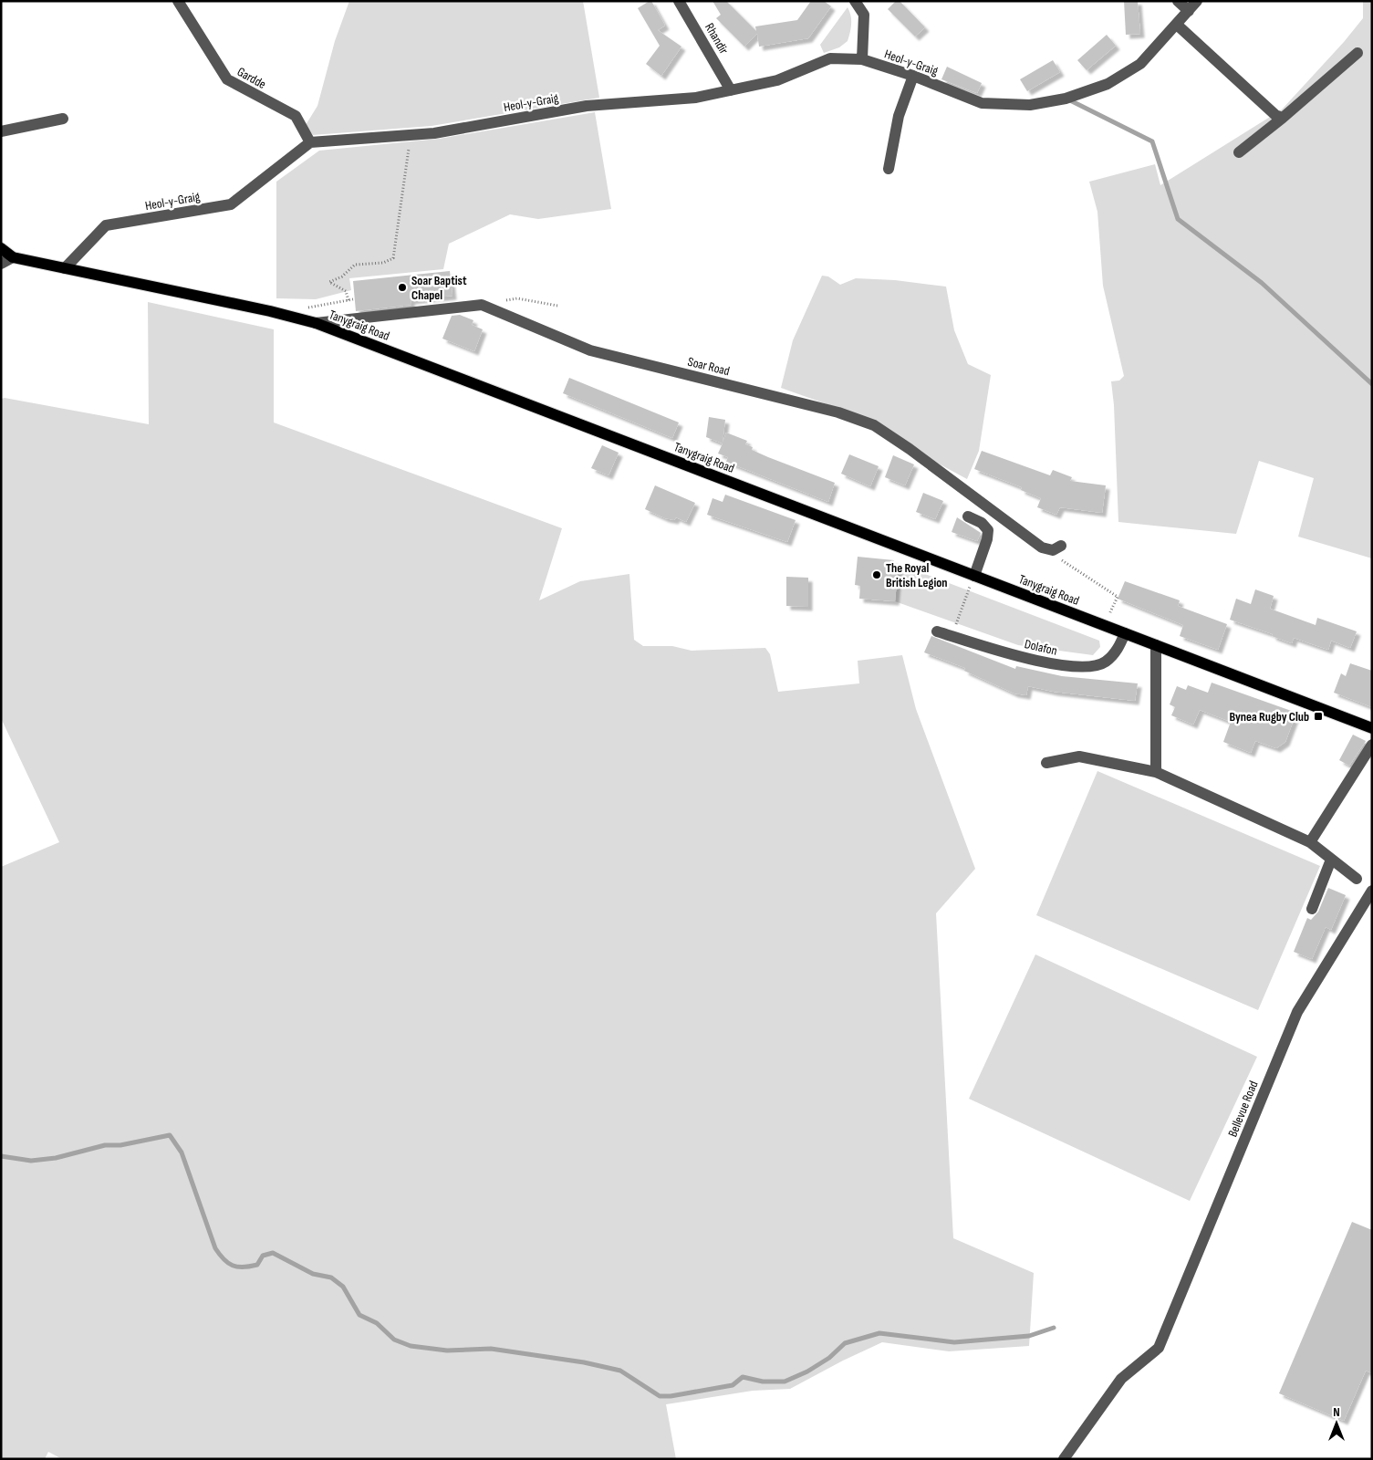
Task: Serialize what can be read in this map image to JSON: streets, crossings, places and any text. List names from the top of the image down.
{
  "streets": {
    "main road": ["Tanygraig Road"],
    "street": [
      "Rhandir",
      "Heol-y-Graig",
      "Gardde",
      "Soar Road",
      "Dolafon",
      "Bellevue Road"
    ]
  },
  "crossings": [
    ["Rhandir", "Heol-y-Graig"],
    ["Heol-y-Graig", "Gardde"],
    ["Heol-y-Graig", "Tanygraig Road"],
    ["Tanygraig Road", "Soar Road"],
    ["Tanygraig Road", "Dolafon"]
  ],
  "places": {
    "other": ["Soar Baptist Chapel", "The Royal British Legion"],
    "transit": ["Bynea Rugby Club"]
  },
  "north": "top"
}
